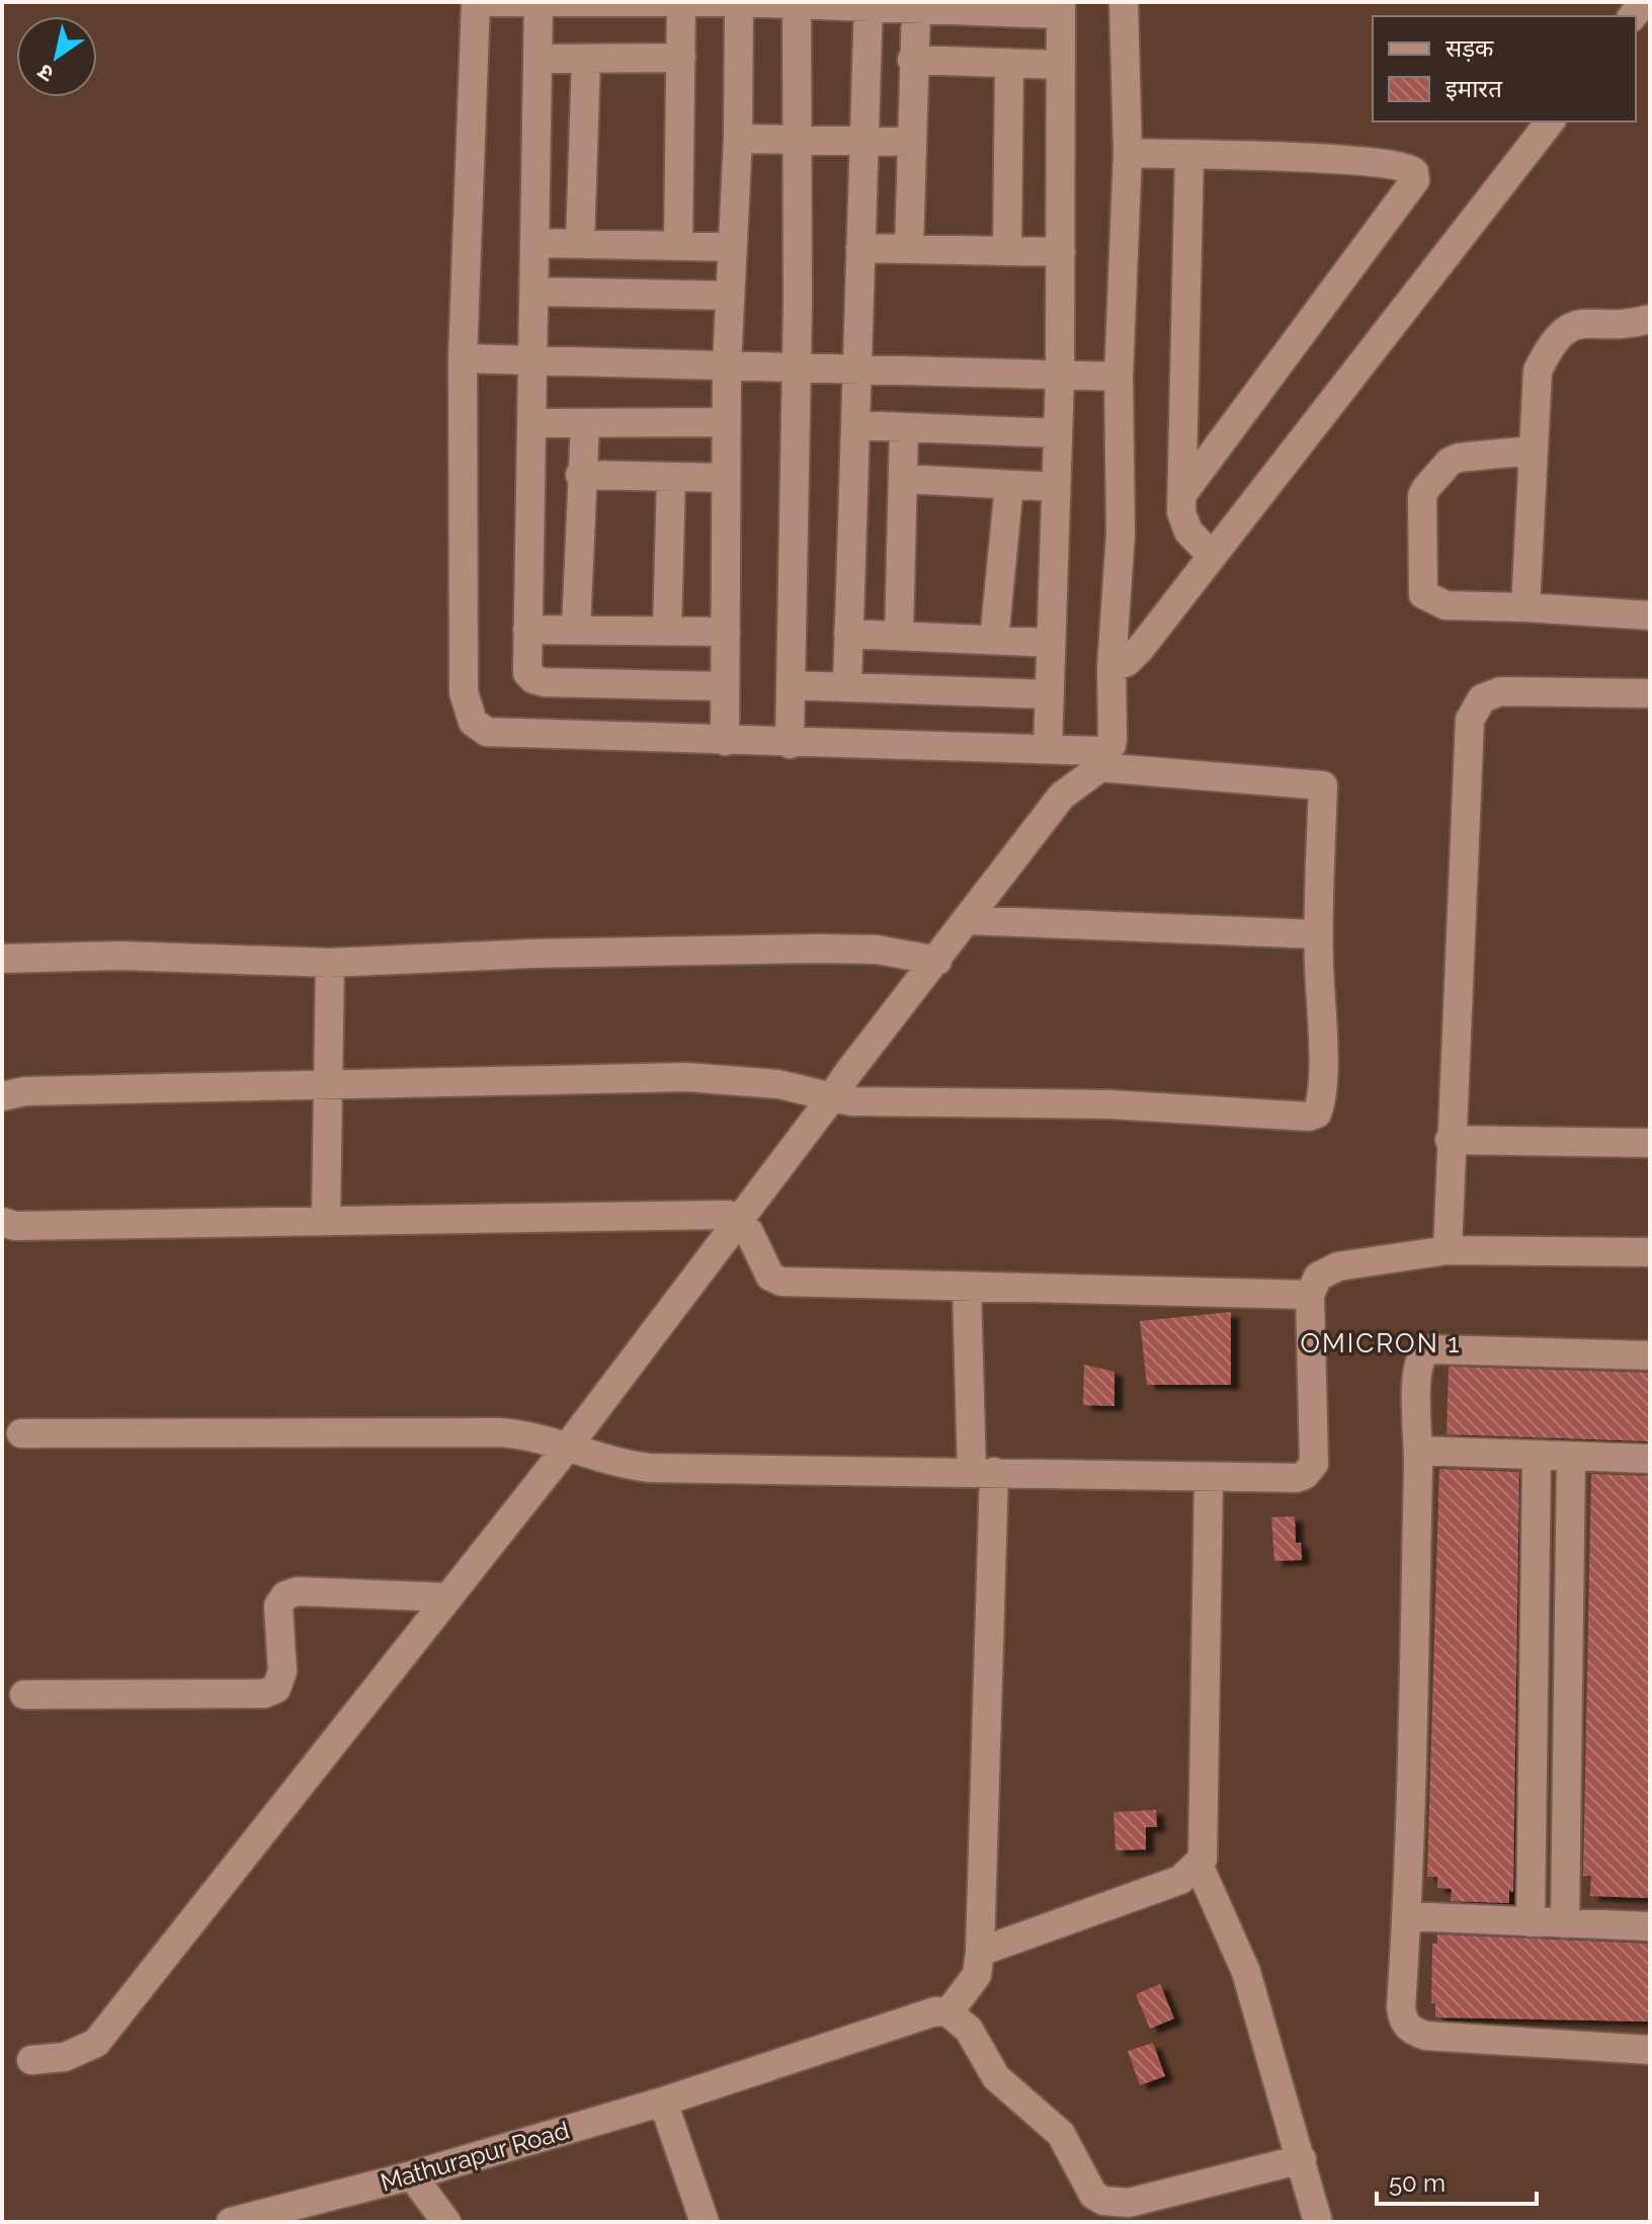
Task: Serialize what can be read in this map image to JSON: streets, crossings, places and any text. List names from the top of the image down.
{
  "streets": {
    "street": ["Mathurapur Road"]
  },
  "districts": ["OMICRON 1"],
  "legend": ["सड़क", "इमारत"],
  "scale_bar": "50 m",
  "north": "bottom left"
}
